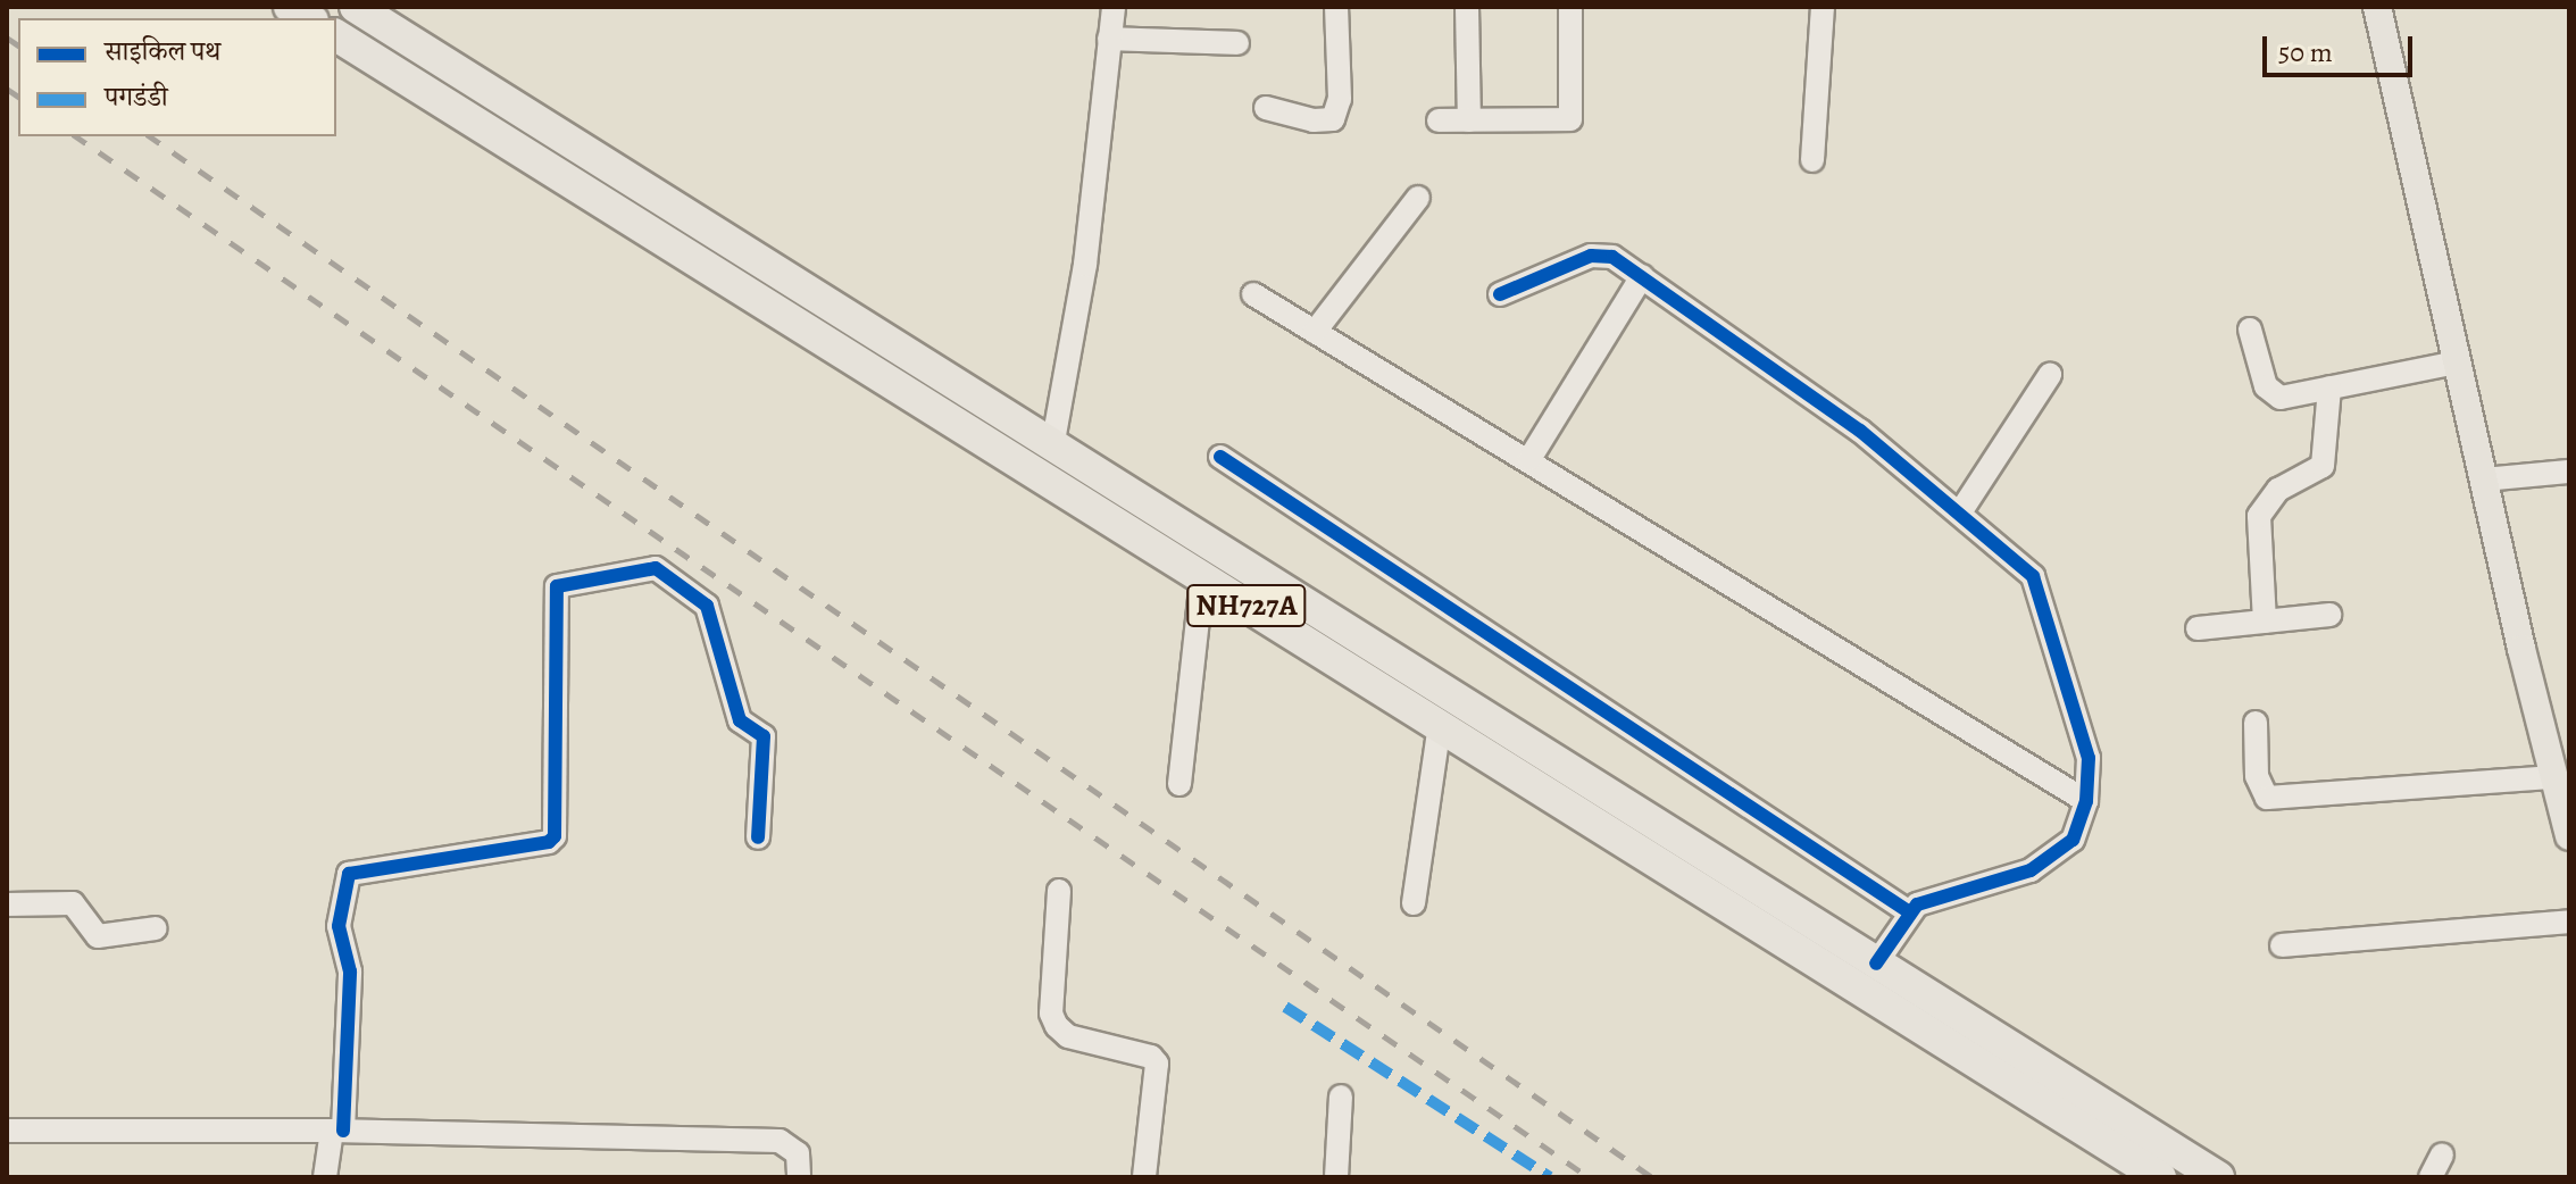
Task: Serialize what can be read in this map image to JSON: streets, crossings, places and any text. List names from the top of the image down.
{
  "streets": {
    "highway": ["NH727A"]
  },
  "legend": ["साइकिल पथ", "पगडंडी"],
  "scale_bar": "50 m"
}
